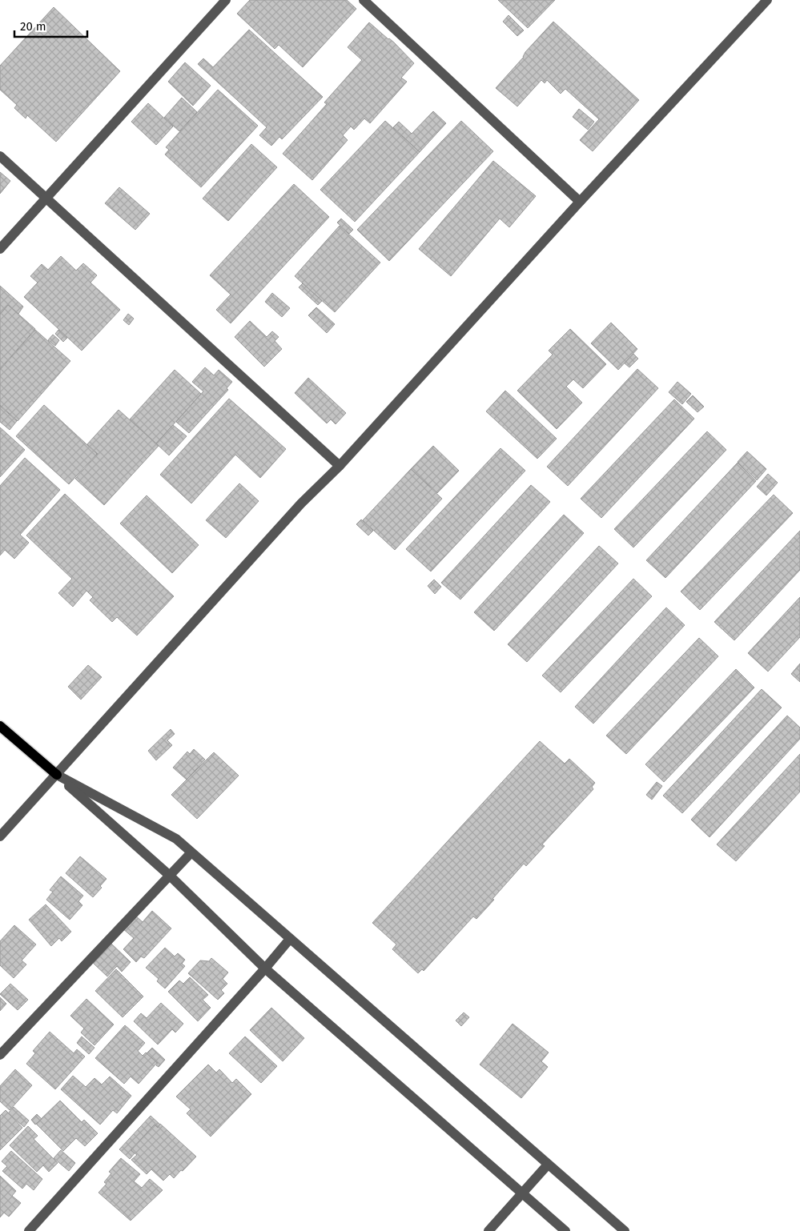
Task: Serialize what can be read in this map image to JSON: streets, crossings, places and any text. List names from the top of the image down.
{
  "scale_bar": "20 m"
}
